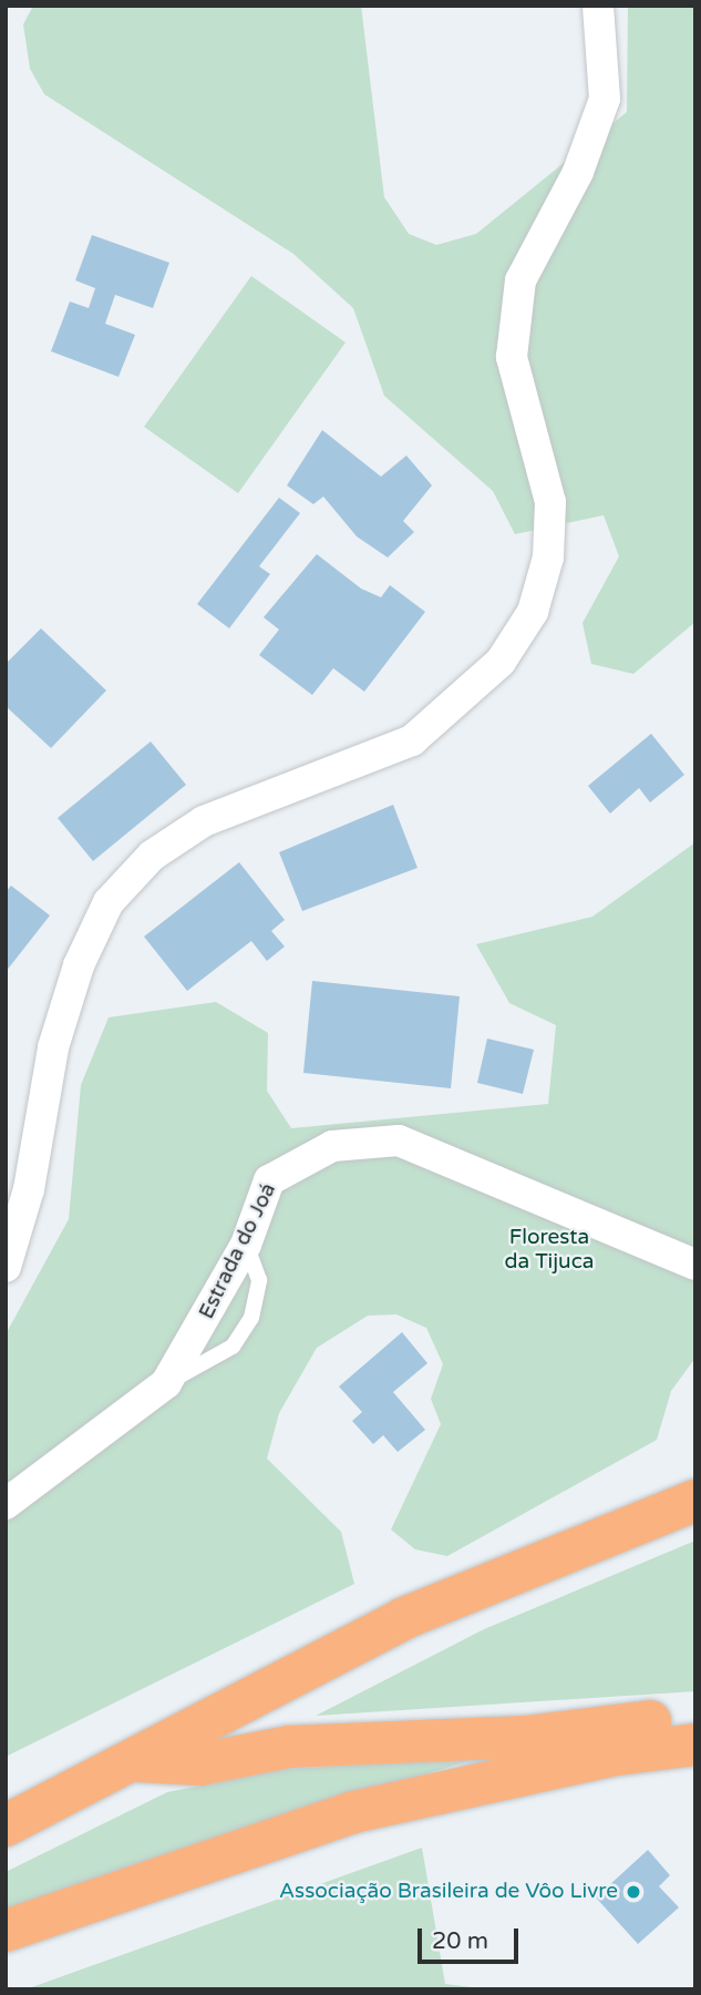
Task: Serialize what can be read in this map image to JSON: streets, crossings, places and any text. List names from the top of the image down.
{
  "streets": {
    "street": ["Estrada do Joá"]
  },
  "parks": ["Floresta da Tijuca"],
  "places": ["Associação Brasileira de Vôo Livre"],
  "scale_bar": "20 m"
}
